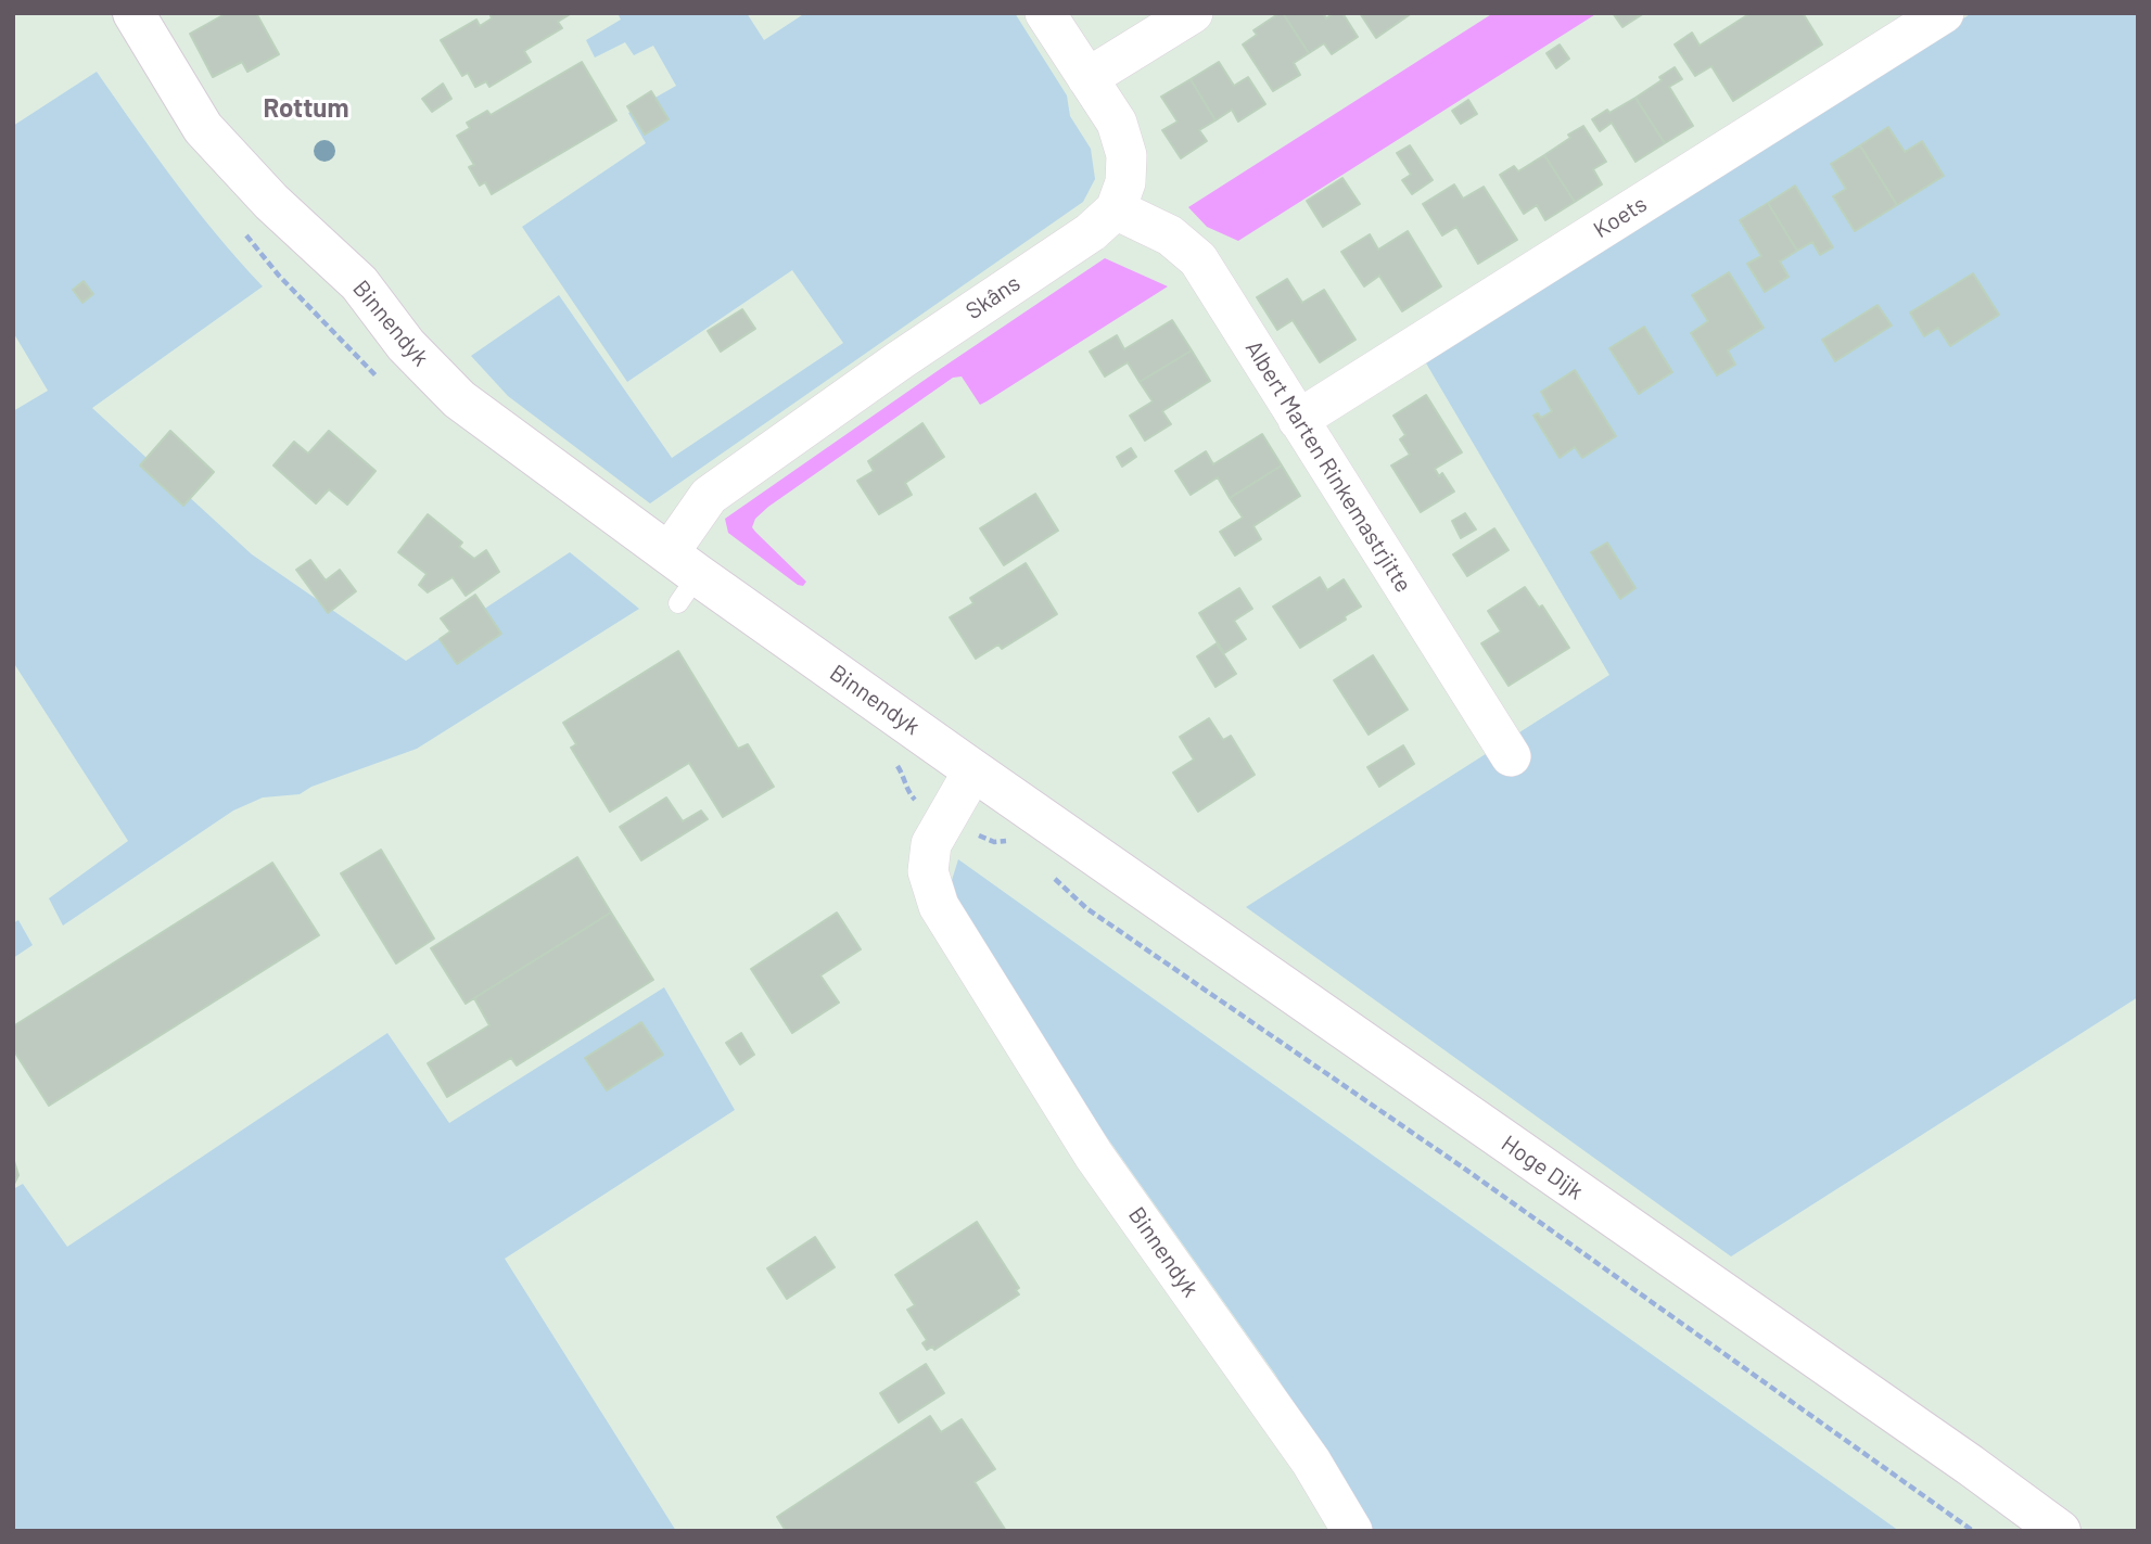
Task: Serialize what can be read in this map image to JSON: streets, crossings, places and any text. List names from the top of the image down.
{
  "streets": {
    "main road": ["Binnendyk", "Hoge Dijk"],
    "street": ["Koets", "Skâns", "Albert Marten Rinkemastrjitte"]
  },
  "crossings": [
    ["Koets", "Albert Marten Rinkemastrjitte"],
    ["Skâns", "Binnendyk"],
    ["Skâns", "Albert Marten Rinkemastrjitte"],
    ["Binnendyk", "Hoge Dijk"]
  ],
  "districts": ["Rottum"]
}
